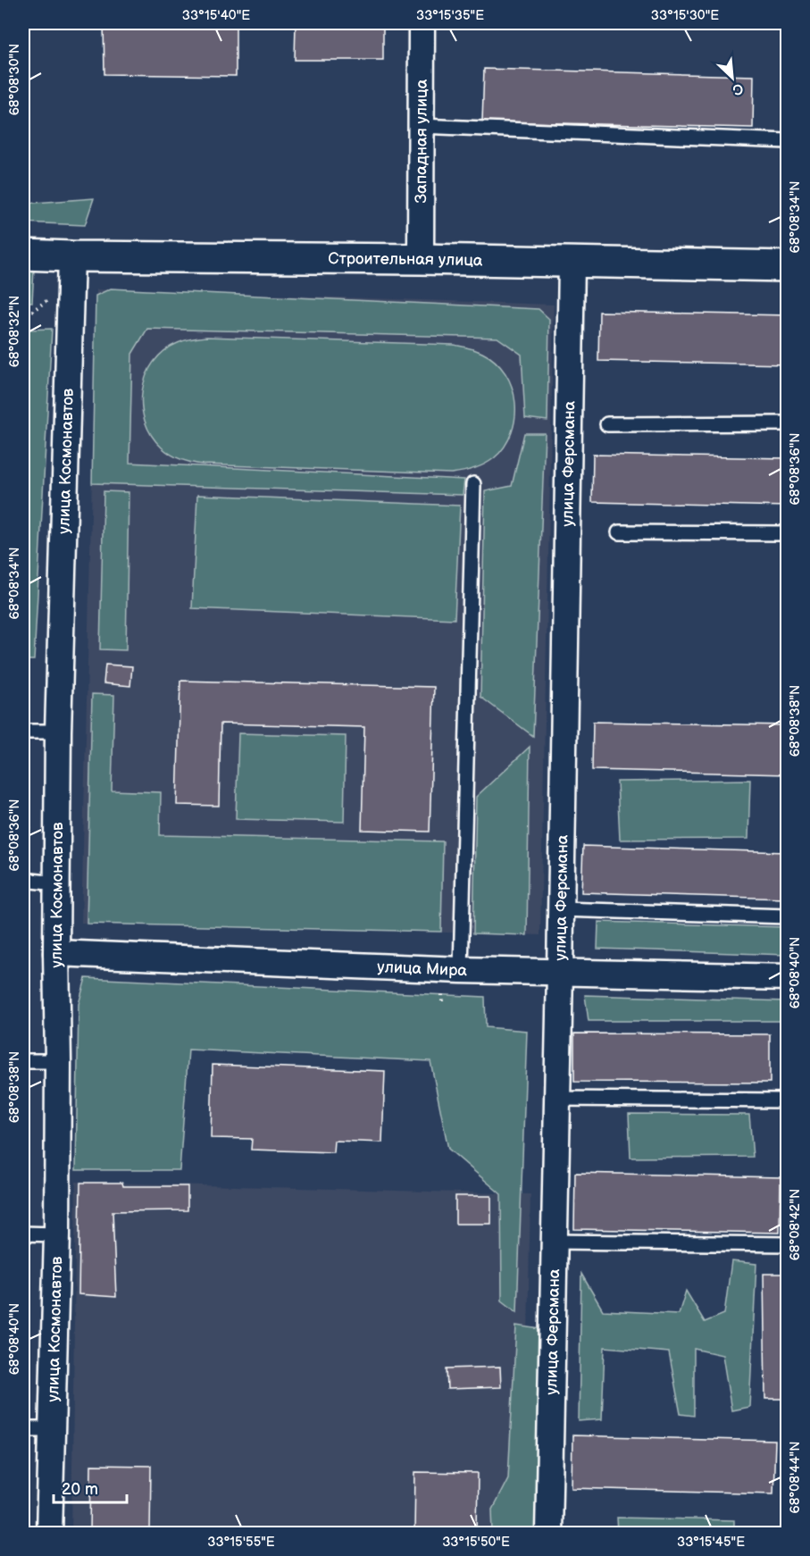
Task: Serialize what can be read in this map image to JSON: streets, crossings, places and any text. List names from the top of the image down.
{
  "streets": {
    "street": [
      "Западная улица",
      "Строительная улица",
      "улица Космонавтов",
      "улица Ферсмана",
      "улица Мира"
    ]
  },
  "crossings": [
    ["Западная улица", "Строительная улица"],
    ["Строительная улица", "улица Космонавтов"],
    ["Строительная улица", "улица Ферсмана"],
    ["улица Космонавтов", "улица Мира"],
    ["улица Ферсмана", "улица Мира"]
  ],
  "scale_bar": "20 m",
  "north": "bottom right",
  "coordinates": [
    "33°15'40\"E",
    "33°15'35\"E",
    "33°15'30\"E",
    "68°08'30\"N",
    "68°08'34\"N",
    "68°08'32\"N",
    "68°08'36\"N",
    "68°08'38\"N",
    "68°08'40\"N",
    "68°08'42\"N",
    "68°08'44\"N",
    "33°15'55\"E",
    "33°15'50\"E",
    "33°15'45\"E"
  ]
}
